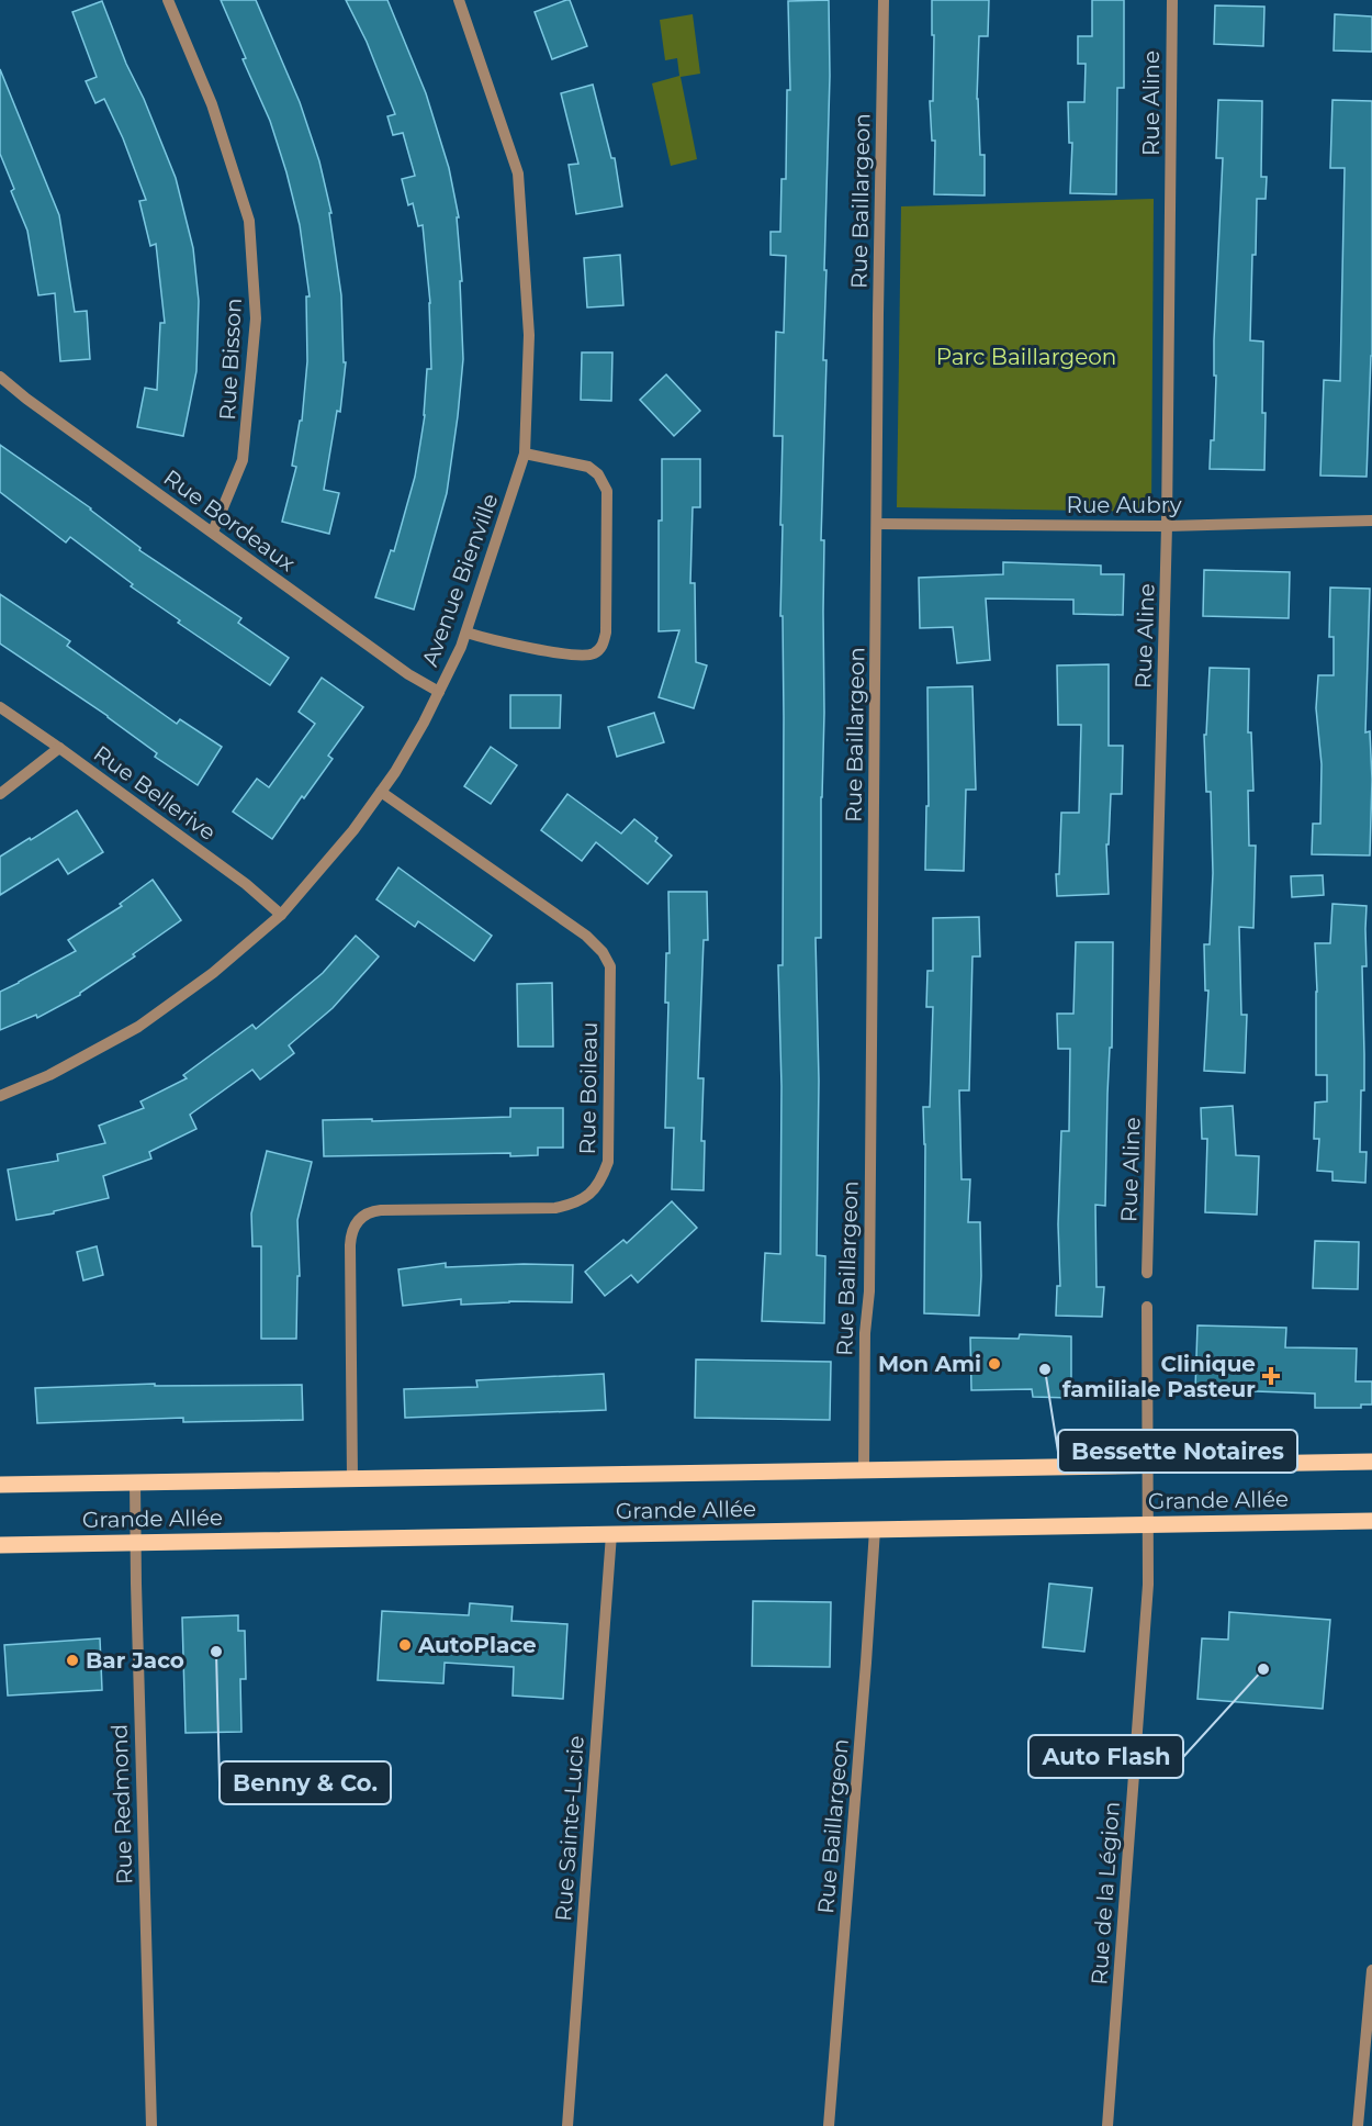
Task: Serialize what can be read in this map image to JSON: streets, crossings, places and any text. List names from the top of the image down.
{
  "streets": {
    "main road": ["Grande Allée"],
    "street": [
      "Rue Aline",
      "Rue Baillargeon",
      "Rue Bisson",
      "Rue Aubry",
      "Rue Bordeaux",
      "Avenue Bienville",
      "Rue Bellerive",
      "Rue Boileau",
      "Rue Redmond",
      "Rue Sainte-Lucie",
      "Rue de la Légion"
    ]
  },
  "crossings": [
    ["Rue Aline", "Rue Aubry"],
    ["Rue Baillargeon", "Rue Aubry"],
    ["Rue Baillargeon", "Grande Allée"],
    ["Rue Bisson", "Rue Bordeaux"],
    ["Rue Bordeaux", "Avenue Bienville"],
    ["Avenue Bienville", "Rue Bellerive"],
    ["Avenue Bienville", "Rue Boileau"],
    ["Rue Boileau", "Grande Allée"],
    ["Grande Allée", "Rue Redmond"],
    ["Grande Allée", "Rue Sainte-Lucie"],
    ["Grande Allée", "Rue de la Légion"]
  ],
  "parks": ["Parc Baillargeon"],
  "places": {
    "other": [
      "Mon Ami",
      "Bessette Notaires",
      "AutoPlace",
      "Benny & Co.",
      "Bar Jaco",
      "Auto Flash"
    ],
    "health": ["Clinique familiale Pasteur"]
  }
}
